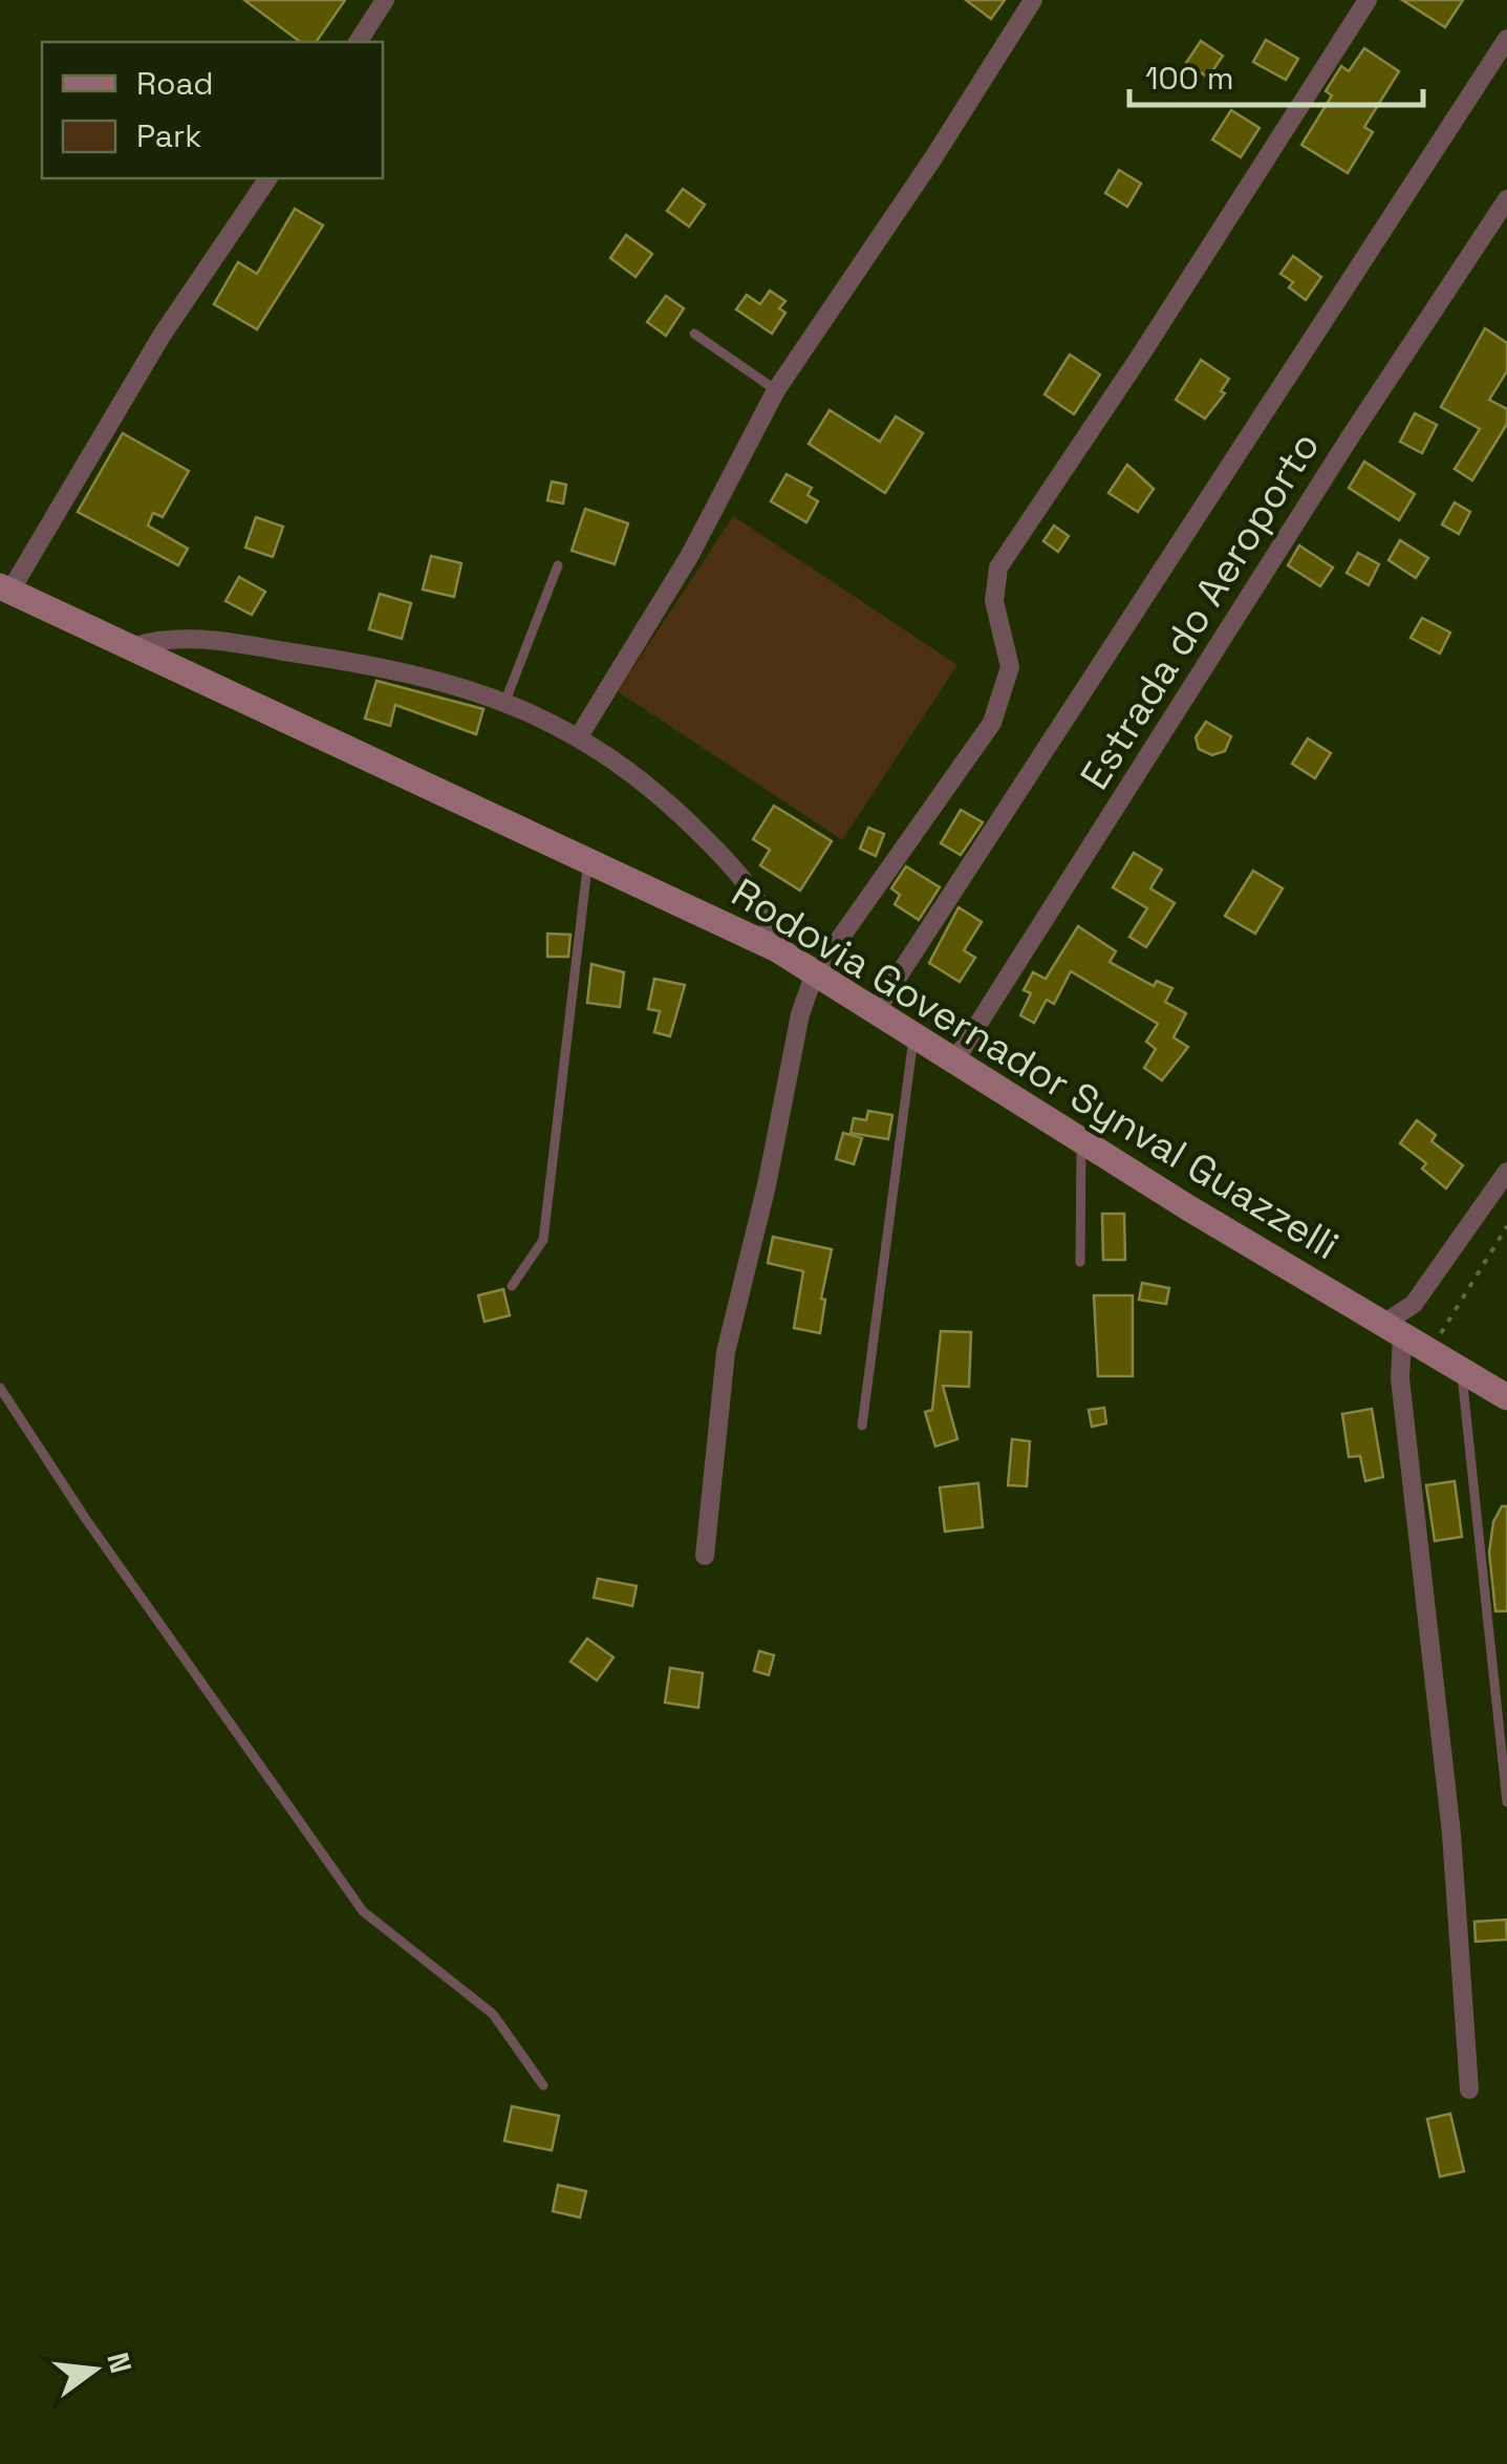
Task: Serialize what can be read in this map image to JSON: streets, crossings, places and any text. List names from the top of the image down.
{
  "streets": {
    "main road": ["Rodovia Governador Synval Guazzelli"],
    "street": ["Estrada do Aeroporto"]
  },
  "crossings": [
    ["Estrada do Aeroporto", "Rodovia Governador Synval Guazzelli"]
  ],
  "legend": ["Road", "Park"],
  "scale_bar": "100 m",
  "north": "right"
}
